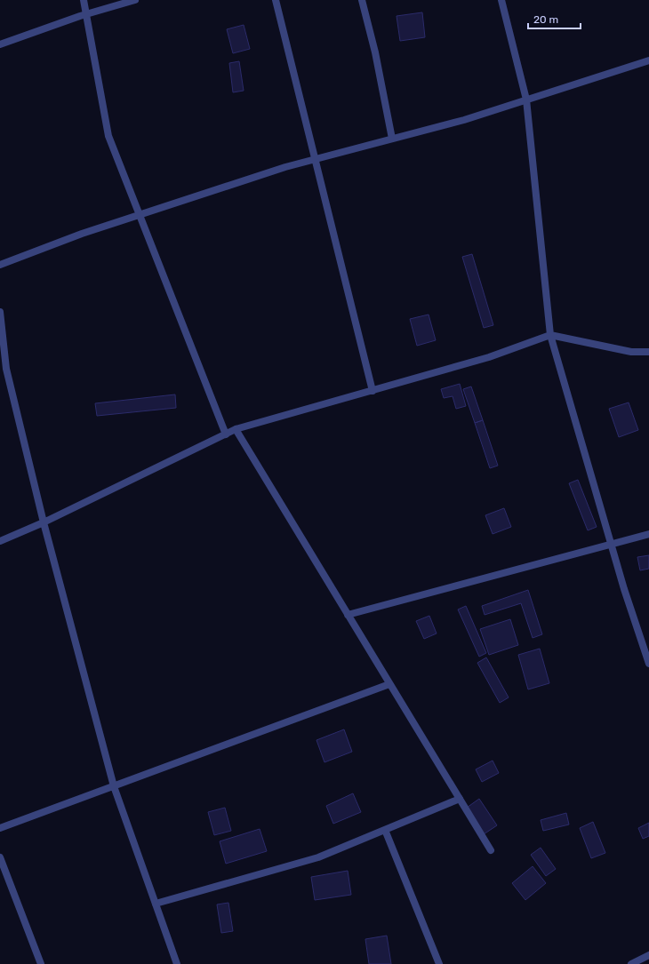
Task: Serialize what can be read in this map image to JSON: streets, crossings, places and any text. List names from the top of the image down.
{
  "scale_bar": "20 m"
}
